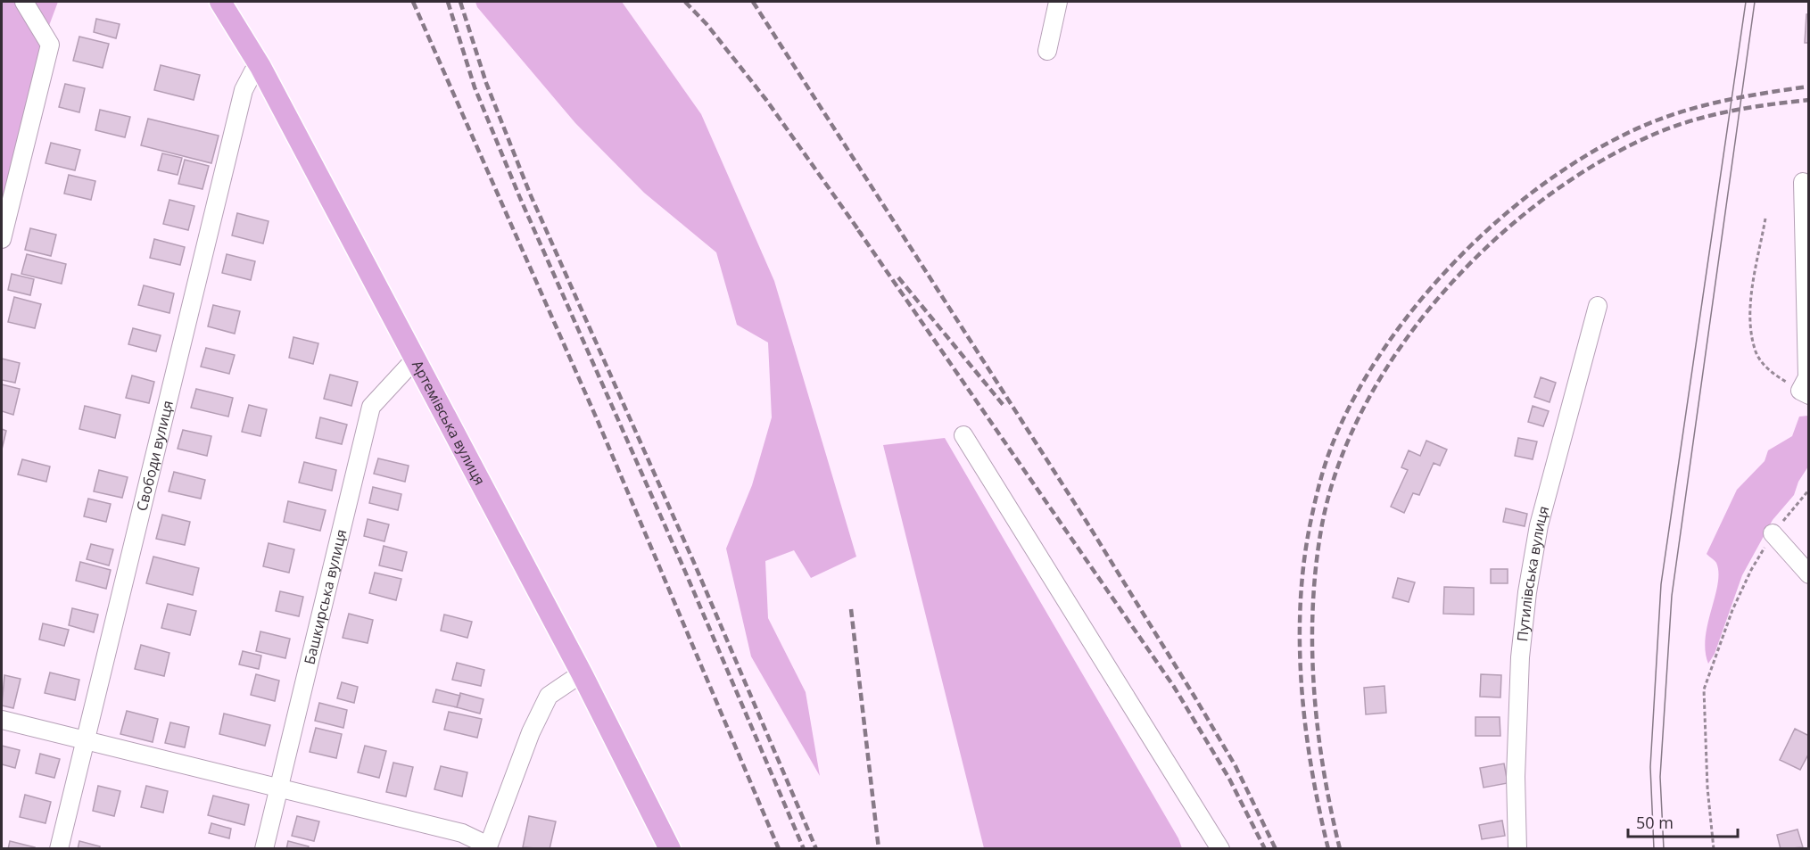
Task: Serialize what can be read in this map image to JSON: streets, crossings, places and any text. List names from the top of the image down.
{
  "streets": {
    "main road": ["Артемівська вулиця"],
    "street": ["Свободи вулиця", "Путилівська вулиця", "Башкирська вулиця"]
  },
  "crossings": [
    ["Артемівська вулиця", "Свободи вулиця"],
    ["Артемівська вулиця", "Башкирська вулиця"]
  ],
  "scale_bar": "50 m"
}
